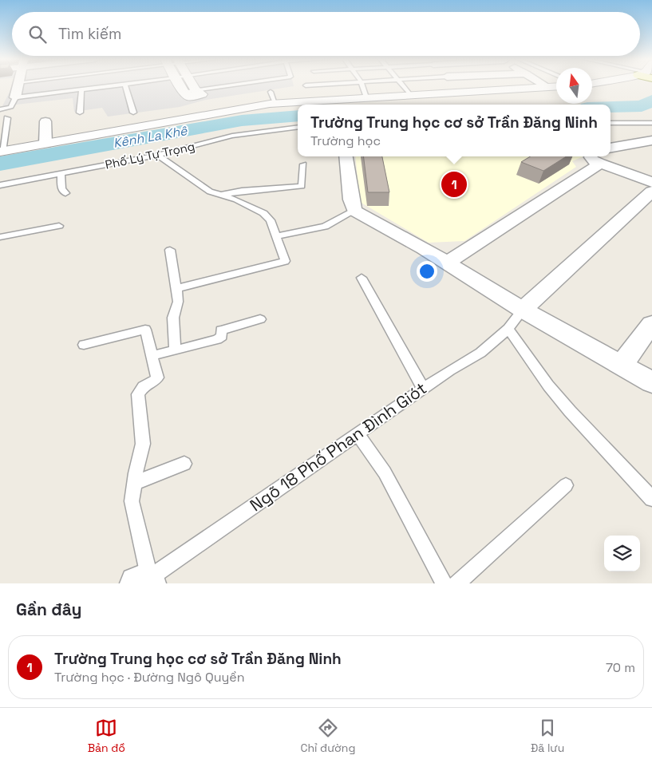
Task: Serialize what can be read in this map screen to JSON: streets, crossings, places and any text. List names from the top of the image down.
{
  "streets": {
    "lane": ["Phố Lý Tự Trọng", "Ngõ 18 Phố Phan Đình Giót"]
  },
  "water": ["Kênh La Khê"],
  "north": "top",
  "page": {
    "search": "Tìm kiếm",
    "popup": ["Trường Trung học cơ sở Trần Đăng Ninh", "Trường học"],
    "pins": "1",
    "heading": "Gần đây",
    "list": [
      {
        "mark": "1",
        "name": "Trường Trung học cơ sở Trần Đăng Ninh",
        "note": "Trường học · Đường Ngô Quyền",
        "value": "70 m"
      }
    ],
    "nav": ["Bản đồ", "Chỉ đường", "Đã lưu"]
  }
}
